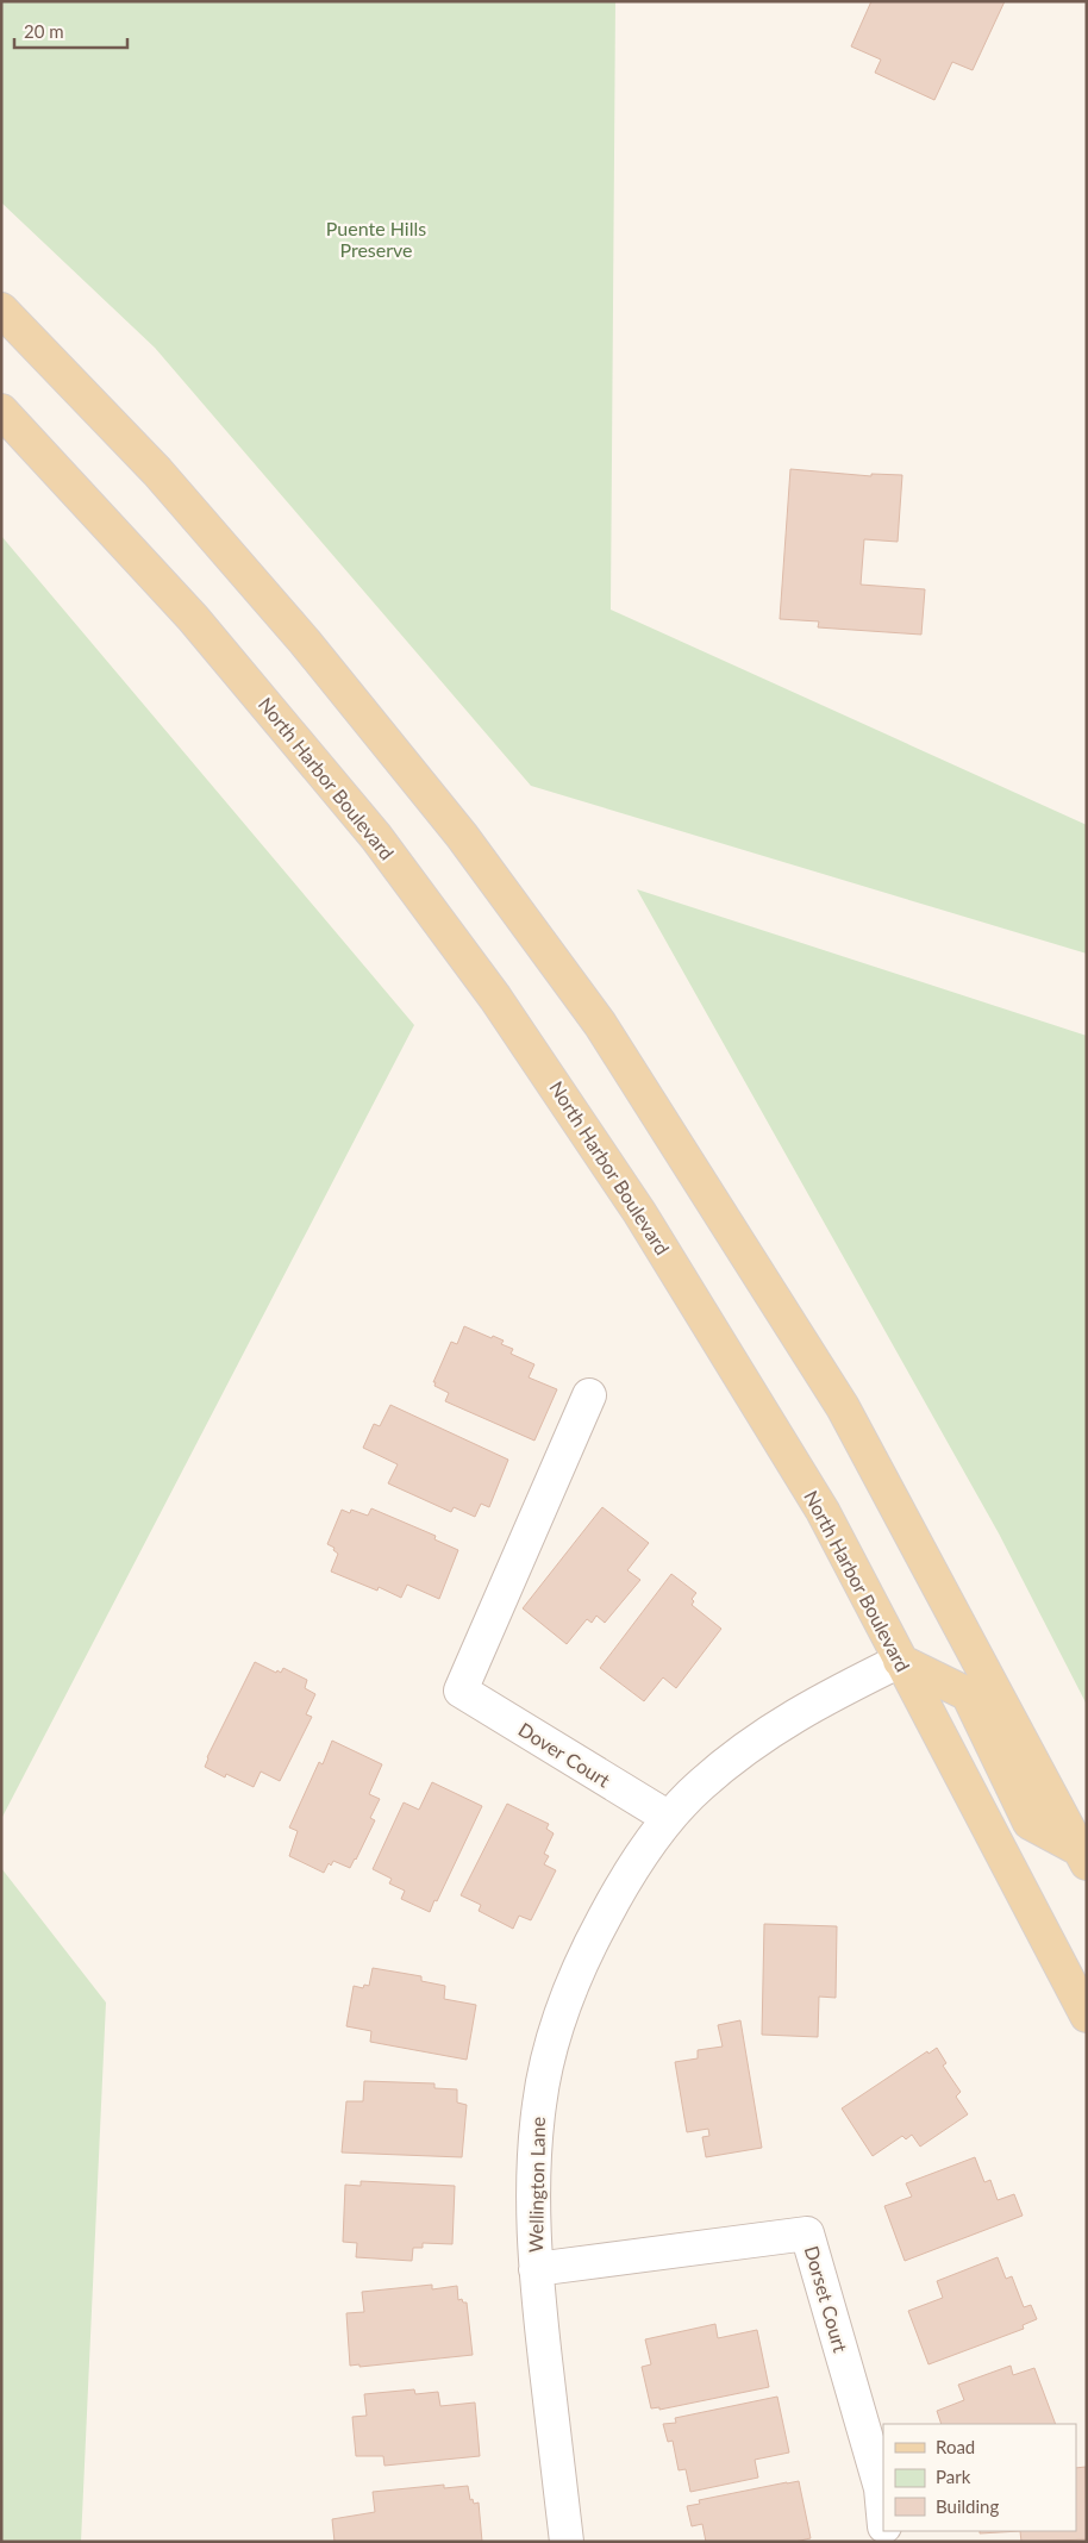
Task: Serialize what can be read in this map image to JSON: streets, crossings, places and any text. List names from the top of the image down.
{
  "streets": {
    "main road": ["North Harbor Boulevard"],
    "street": ["Dover Court", "Wellington Lane", "Dorset Court"]
  },
  "crossings": [
    ["North Harbor Boulevard", "Wellington Lane"],
    ["Dover Court", "Wellington Lane"],
    ["Wellington Lane", "Dorset Court"]
  ],
  "parks": ["Puente Hills Preserve"],
  "legend": ["Road", "Park", "Building"],
  "scale_bar": "20 m"
}
